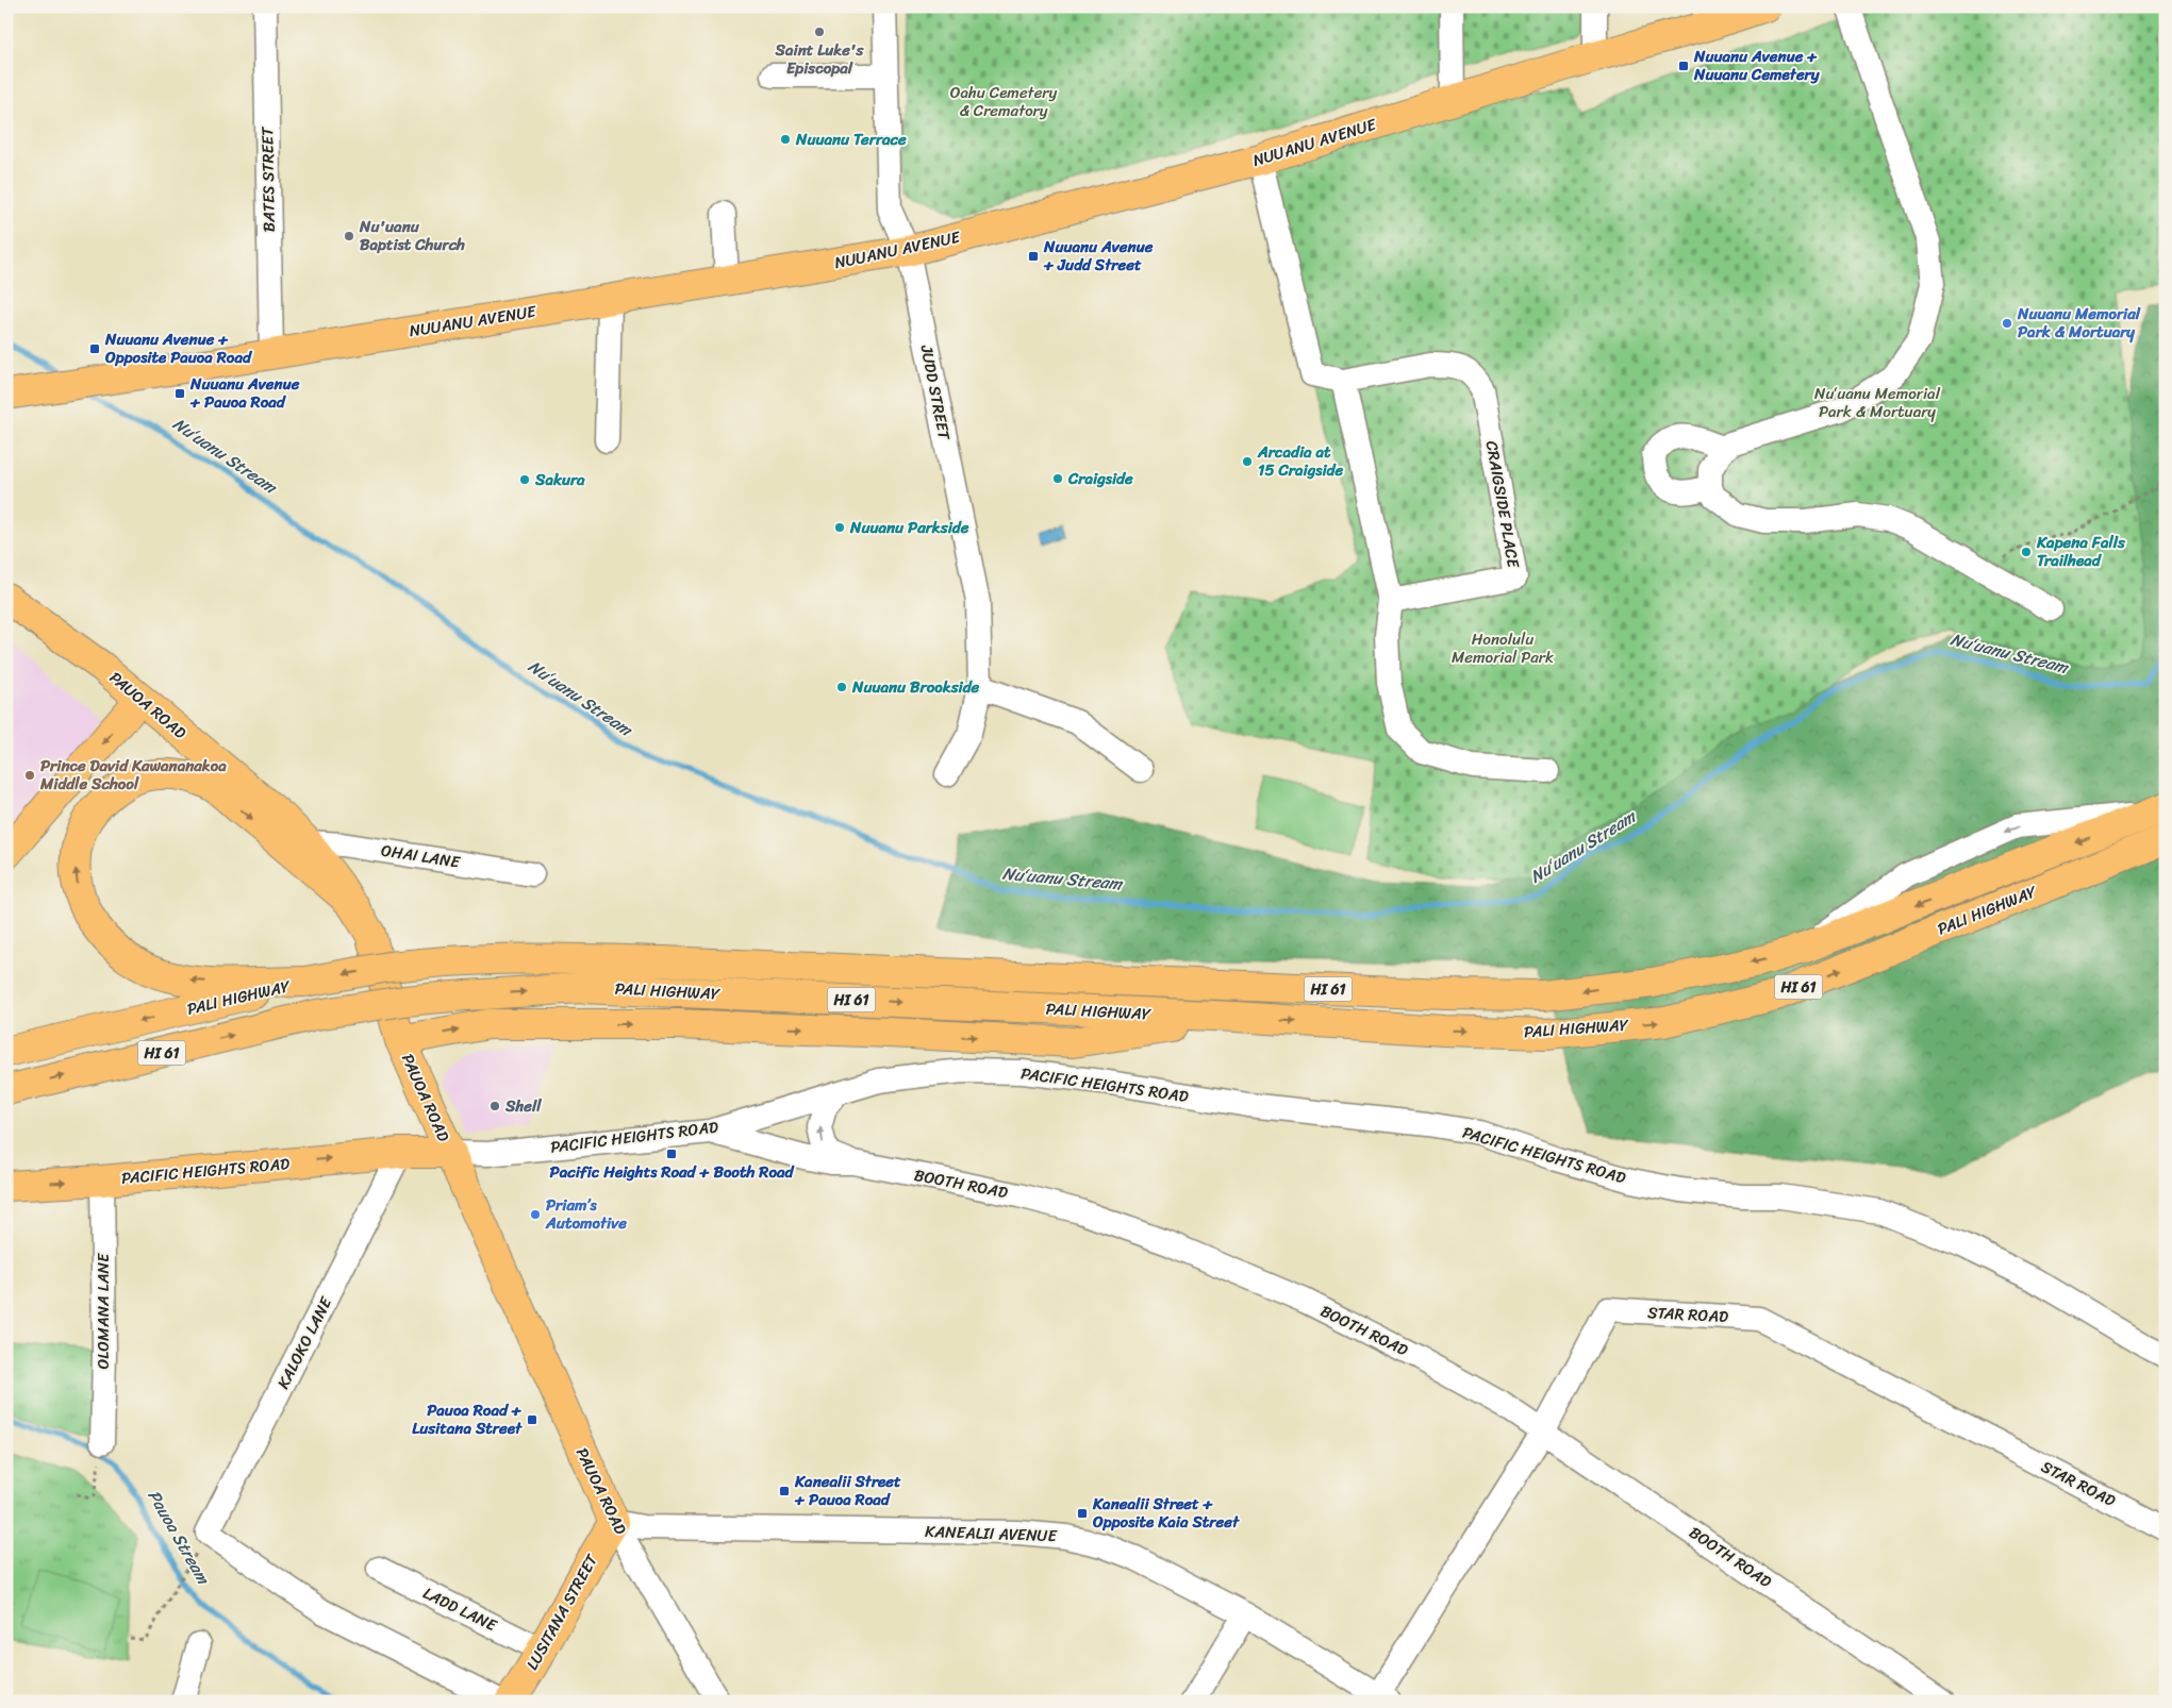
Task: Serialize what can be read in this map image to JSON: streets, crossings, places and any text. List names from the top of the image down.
{
  "streets": {
    "main road": [
      "NUUANU AVENUE",
      "PAUOA ROAD",
      "PALI HIGHWAY",
      "HI 61",
      "PACIFIC HEIGHTS ROAD",
      "LUSITANA STREET"
    ],
    "street": [
      "BATES STREET",
      "JUDD STREET",
      "CRAIGSIDE PLACE",
      "OHAI LANE",
      "BOOTH ROAD",
      "OLOMANA LANE",
      "STAR ROAD",
      "KALOKO LANE",
      "KANEALII AVENUE",
      "LADD LANE"
    ]
  },
  "crossings": [
    ["NUUANU AVENUE", "BATES STREET"],
    ["NUUANU AVENUE", "JUDD STREET"],
    ["NUUANU AVENUE", "CRAIGSIDE PLACE"],
    ["PAUOA ROAD", "OHAI LANE"],
    ["PAUOA ROAD", "PACIFIC HEIGHTS ROAD"],
    ["PAUOA ROAD", "KANEALII AVENUE"],
    ["PAUOA ROAD", "LUSITANA STREET"],
    ["PACIFIC HEIGHTS ROAD", "BOOTH ROAD"],
    ["PACIFIC HEIGHTS ROAD", "OLOMANA LANE"],
    ["PACIFIC HEIGHTS ROAD", "KALOKO LANE"],
    ["BOOTH ROAD", "STAR ROAD"],
    ["STAR ROAD", "KANEALII AVENUE"],
    ["KANEALII AVENUE", "LUSITANA STREET"],
    ["LADD LANE", "LUSITANA STREET"]
  ],
  "water": ["Nuʻuanu Stream", "Pauoa Stream"],
  "parks": ["Oahu Cemetery & Crematory", "Nuʻuanu Memorial Park & Mortuary", "Honolulu Memorial Park"],
  "places": {
    "other": [
      "Saint Luke's Episcopal",
      "Nuuanu Terrace",
      "Nu'uanu Baptist Church",
      "Nuuanu Memorial Park & Mortuary",
      "Arcadia at 15 Craigside",
      "Craigside",
      "Sakura",
      "Nuuanu Parkside",
      "Kapena Falls Trailhead",
      "Nuuanu Brookside",
      "Prince David Kawananakoa Middle School",
      "Shell",
      "Priam’s Automotive"
    ],
    "transit": [
      "Nuuanu Avenue + Nuuanu Cemetery",
      "Nuuanu Avenue + Judd Street",
      "Nuuanu Avenue + Opposite Pauoa Road",
      "Nuuanu Avenue + Pauoa Road",
      "Pacific Heights Road + Booth Road",
      "Pauoa Road + Lusitana Street",
      "Kanealii Street + Pauoa Road",
      "Kanealii Street + Opposite Kaia Street"
    ]
  }
}
